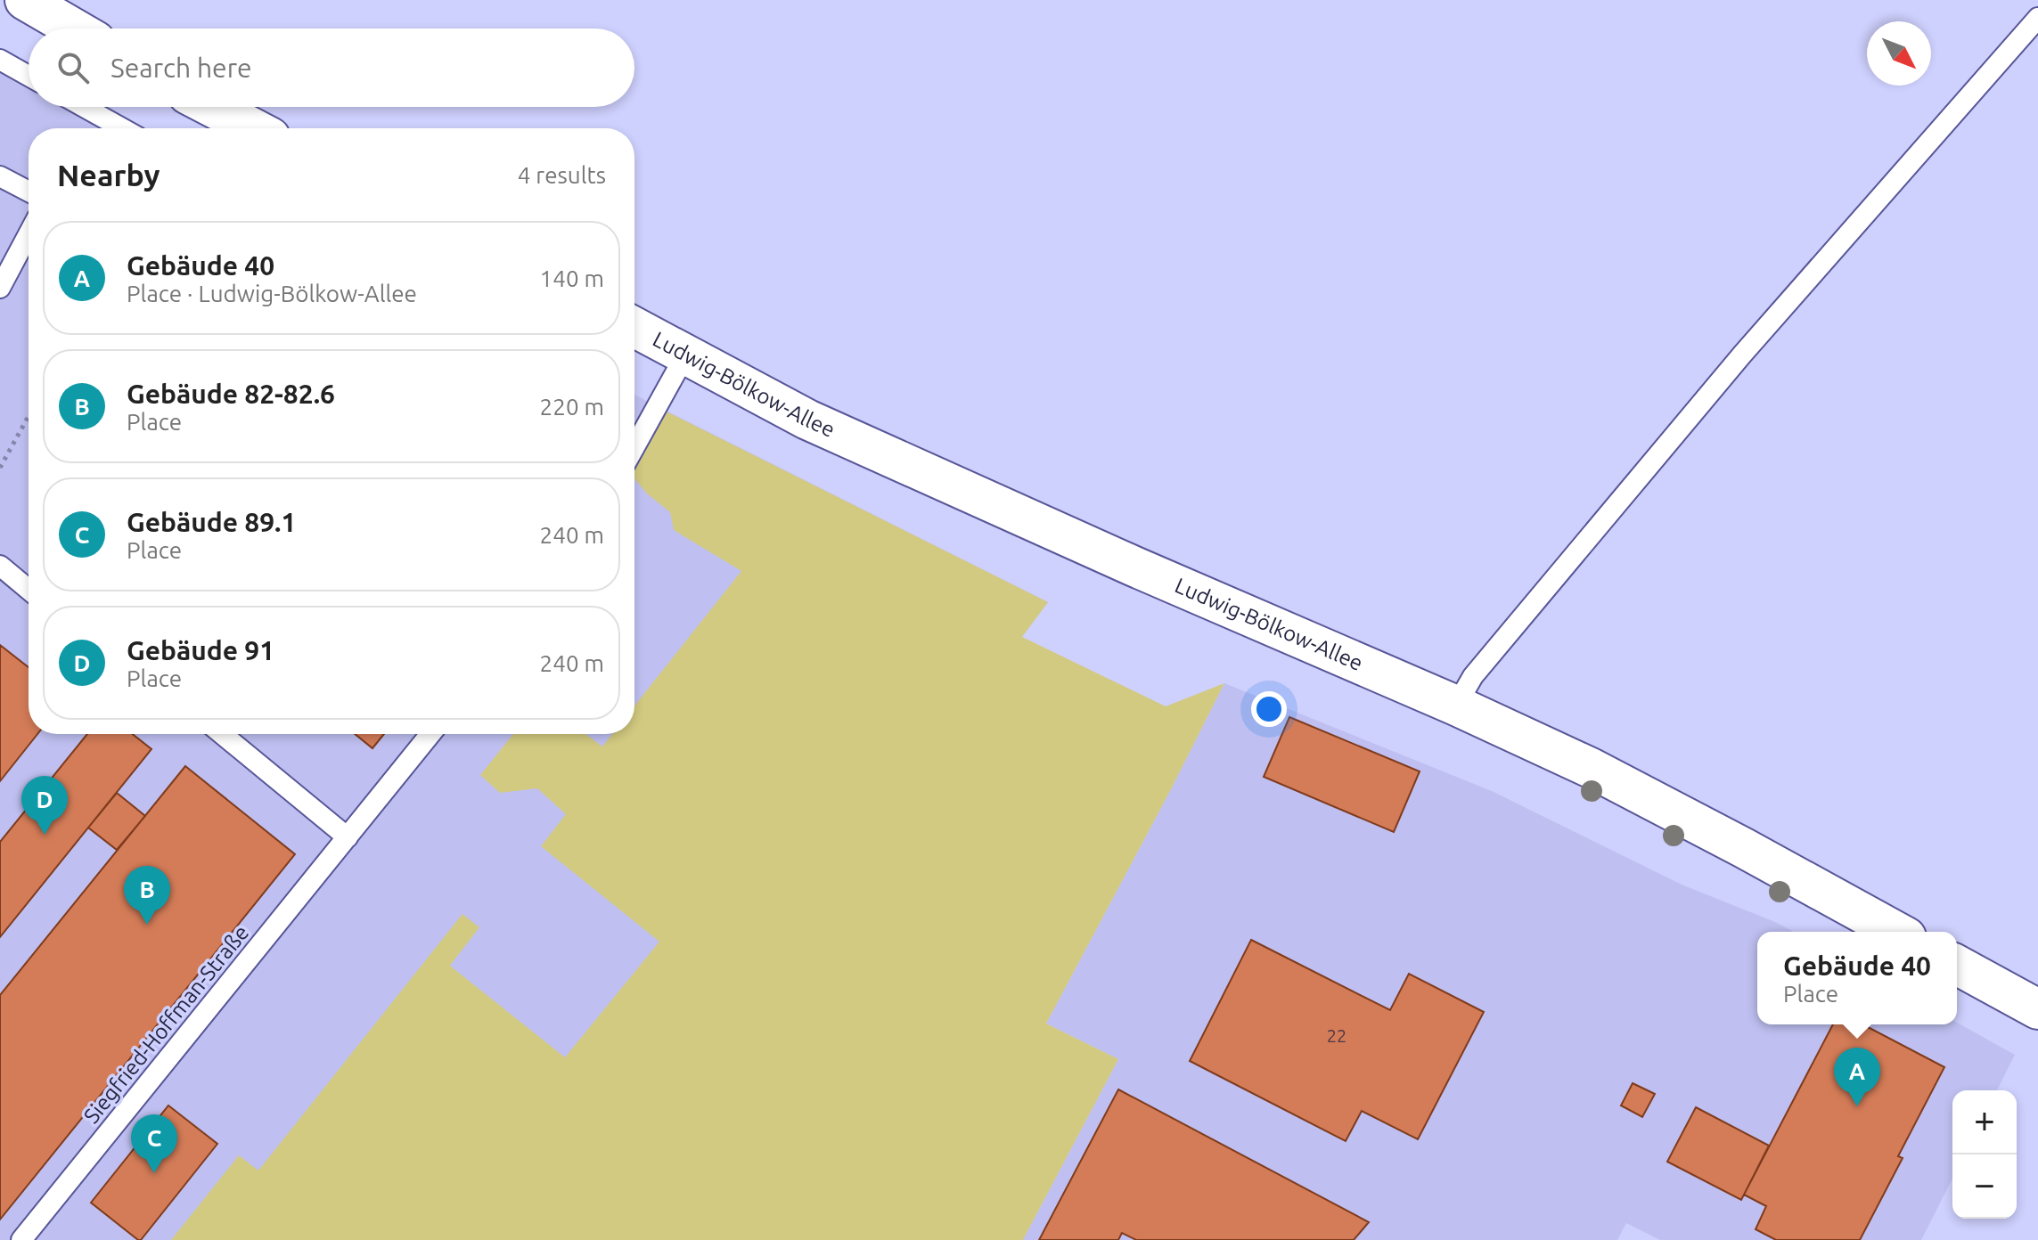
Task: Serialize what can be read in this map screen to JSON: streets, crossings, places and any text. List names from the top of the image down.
{
  "streets": {
    "street": ["Ludwig-Bölkow-Allee"],
    "lane": ["Siegfried-Hoffman-Straße"]
  },
  "house_numbers": ["22"],
  "north": "bottom right",
  "page": {
    "search": "Search here",
    "heading": ["Nearby", "4 results"],
    "list": [
      {
        "mark": "A",
        "name": "Gebäude 40",
        "note": "Place · Ludwig-Bölkow-Allee",
        "value": "140 m"
      },
      {
        "mark": "B",
        "name": "Gebäude 82-82.6",
        "note": "Place",
        "value": "220 m"
      },
      {
        "mark": "C",
        "name": "Gebäude 89.1",
        "note": "Place",
        "value": "240 m"
      },
      {
        "mark": "D",
        "name": "Gebäude 91",
        "note": "Place",
        "value": "240 m"
      }
    ],
    "pins": [
      "D",
      "B",
      "A",
      "C"
    ],
    "popup": ["Gebäude 40", "Place"],
    "map_buttons": ["+", "−"]
  }
}
